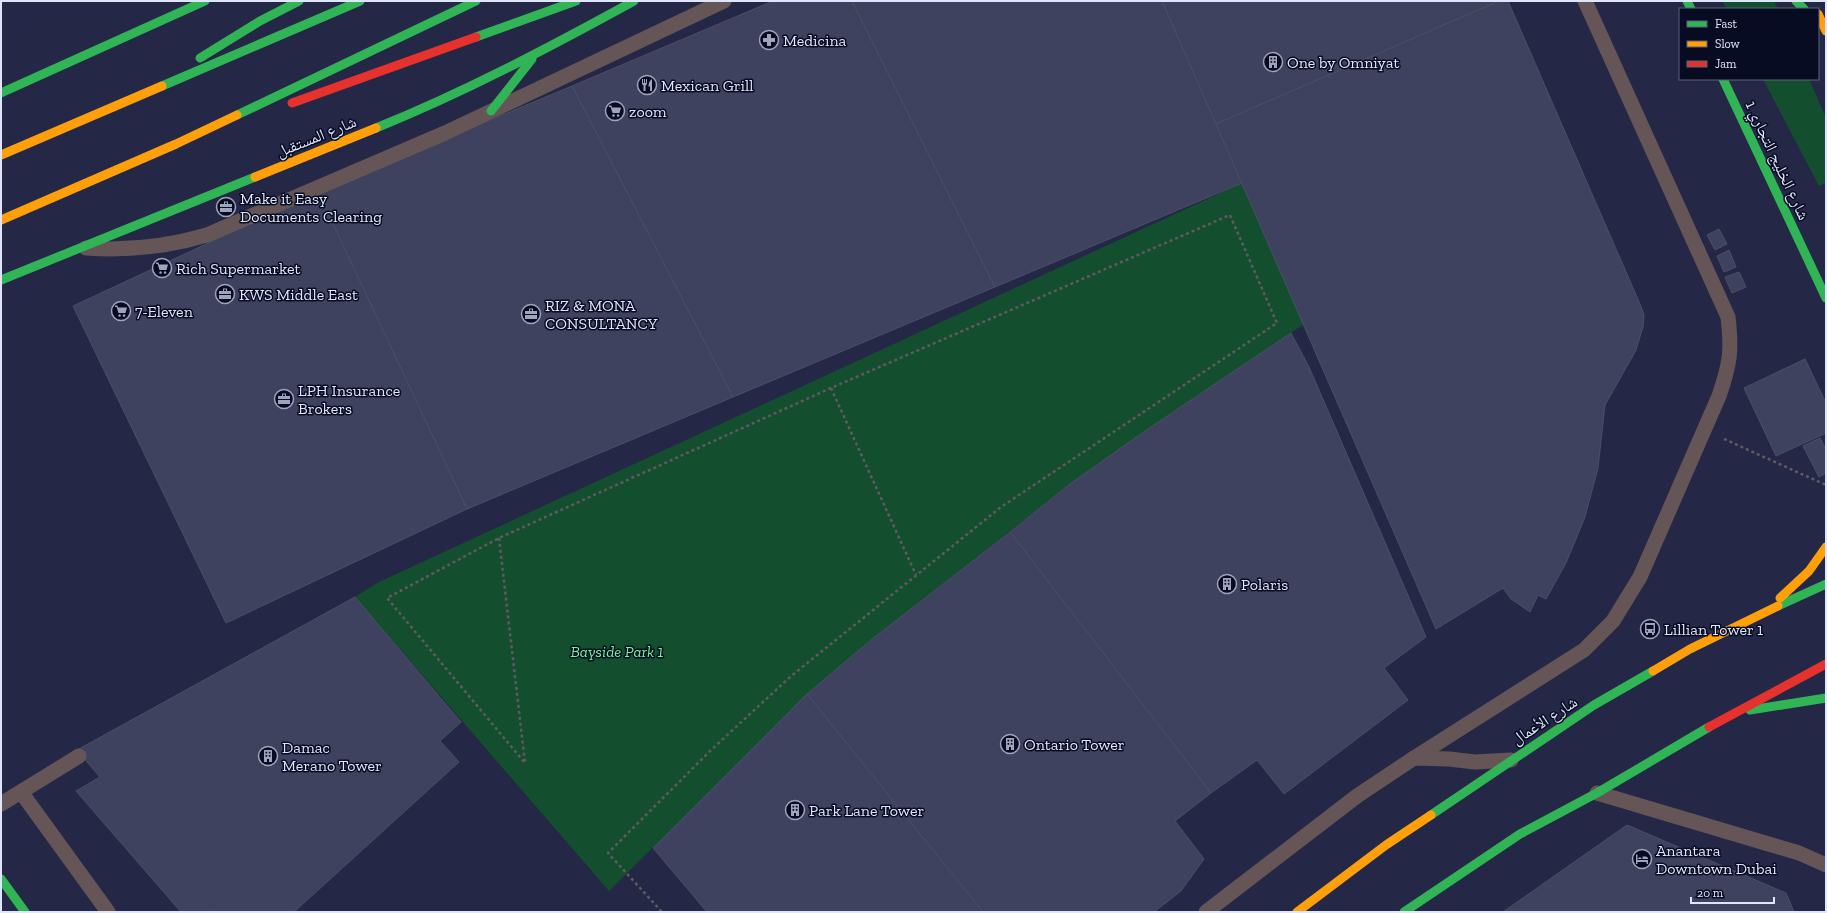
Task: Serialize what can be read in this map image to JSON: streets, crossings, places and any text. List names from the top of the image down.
{
  "streets": {
    "street": ["شارع المستقبل", "شارع الخليج التجاري 1", "شارع الأعمال"]
  },
  "parks": ["Bayside Park 1"],
  "places": {
    "pharmacy": ["Medicina"],
    "building": [
      "One by Omniyat",
      "Polaris",
      "Ontario Tower",
      "Damac Merano Tower",
      "Park Lane Tower"
    ],
    "restaurant": ["Mexican Grill"],
    "supermarket": ["zoom", "Rich Supermarket", "7-Eleven"],
    "office": [
      "Make it Easy Documents Clearing",
      "KWS Middle East",
      "RIZ & MONA CONSULTANCY",
      "LPH Insurance Brokers"
    ],
    "bus stop": ["Lillian Tower 1"],
    "hotel": ["Anantara Downtown Dubai"]
  },
  "legend": ["Fast", "Slow", "Jam"],
  "scale_bar": "20 m"
}
